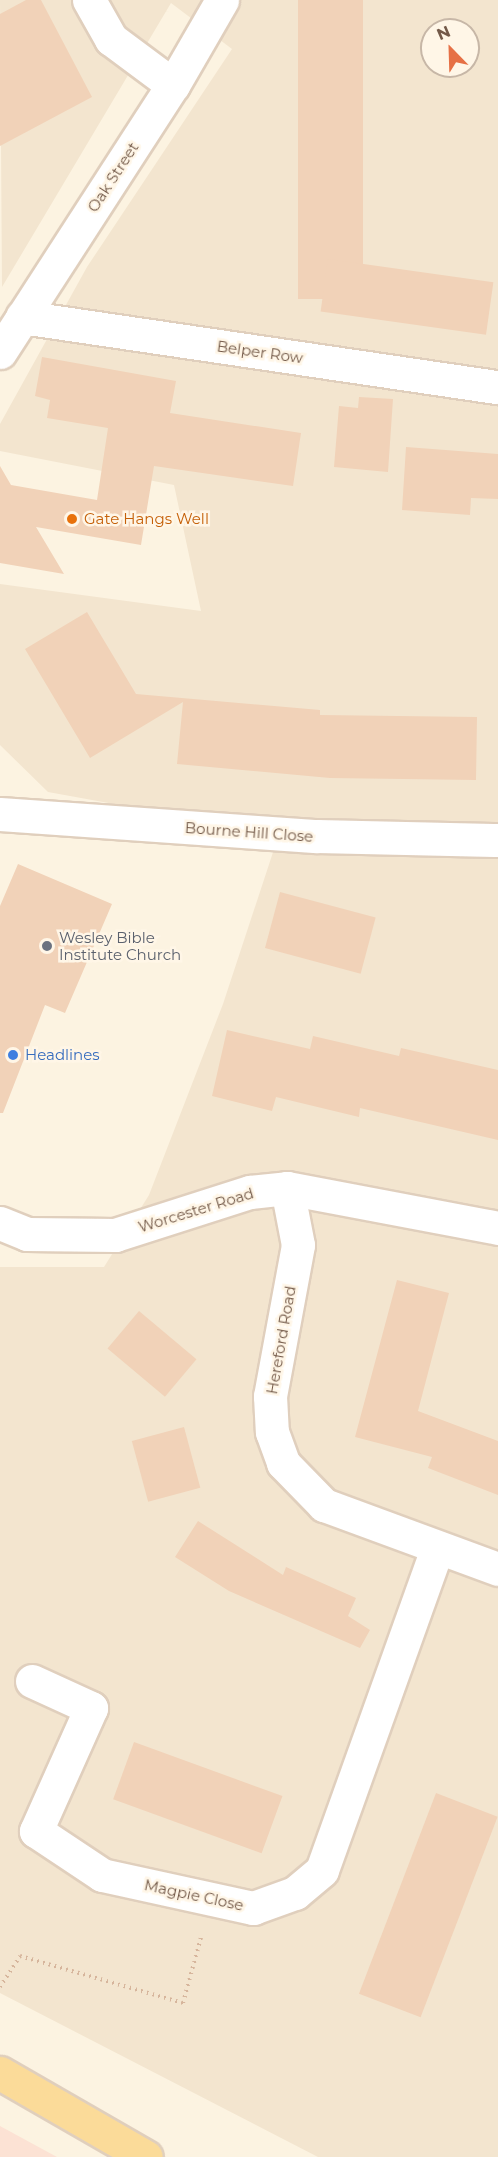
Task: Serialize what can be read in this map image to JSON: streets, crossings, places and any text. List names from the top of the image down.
{
  "streets": {
    "street": [
      "Oak Street",
      "Belper Row",
      "Bourne Hill Close",
      "Worcester Road",
      "Hereford Road",
      "Magpie Close"
    ]
  },
  "crossings": [
    ["Oak Street", "Belper Row"],
    ["Worcester Road", "Hereford Road"],
    ["Hereford Road", "Magpie Close"]
  ],
  "places": ["Gate Hangs Well", "Wesley Bible Institute Church", "Headlines"],
  "north": "top left"
}
